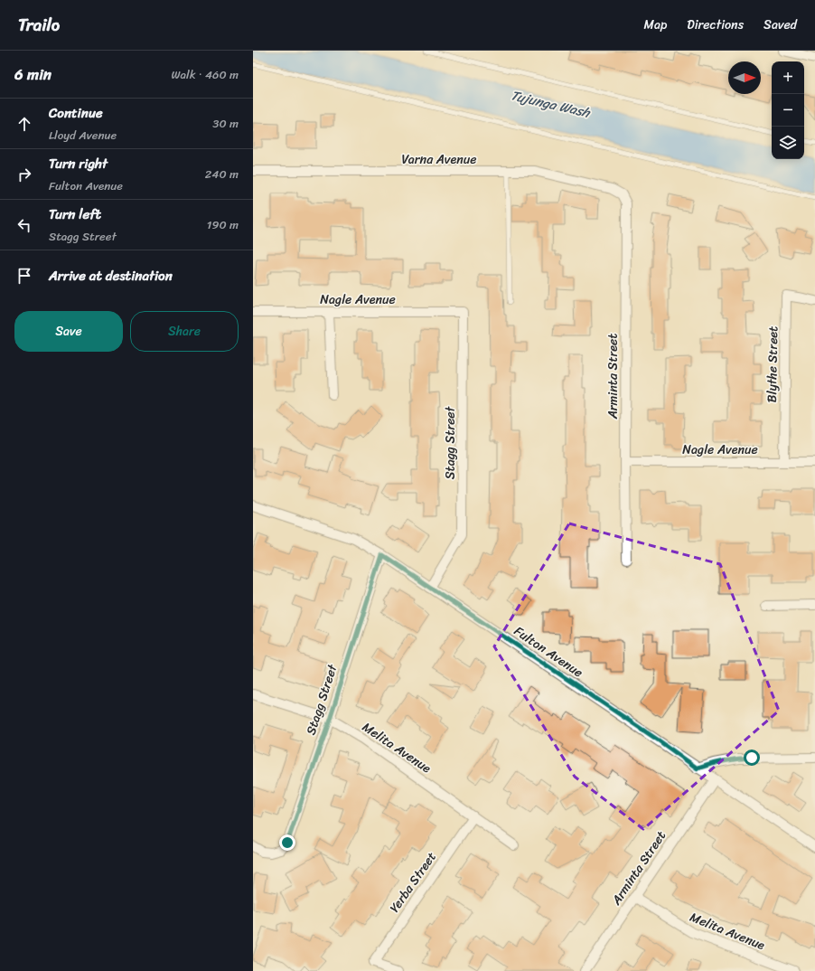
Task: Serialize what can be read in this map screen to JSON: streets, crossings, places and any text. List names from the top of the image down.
{
  "streets": {
    "street": [
      "Varna Avenue",
      "Nagle Avenue",
      "Blythe Street",
      "Arminta Street",
      "Stagg Street",
      "Fulton Avenue",
      "Melita Avenue",
      "Yerba Street"
    ]
  },
  "crossings": [
    ["Varna Avenue", "Arminta Street"],
    ["Nagle Avenue", "Blythe Street"],
    ["Nagle Avenue", "Arminta Street"],
    ["Nagle Avenue", "Stagg Street"],
    ["Arminta Street", "Fulton Avenue"],
    ["Arminta Street", "Melita Avenue"],
    ["Stagg Street", "Fulton Avenue"],
    ["Stagg Street", "Melita Avenue"],
    ["Melita Avenue", "Yerba Street"]
  ],
  "water": ["Tujunga Wash"],
  "north": "right",
  "page": {
    "header": "Trailo",
    "nav": ["Map", "Directions", "Saved"],
    "heading": ["6 min", "Walk · 460 m"],
    "map_buttons": ["+", "−"],
    "list": [
      ["Continue", "Lloyd Avenue", "30 m"],
      ["Turn right", "Fulton Avenue", "240 m"],
      ["Turn left", "Stagg Street", "190 m"],
      "Arrive at destination"
    ],
    "buttons": ["Save", "Share"]
  }
}
